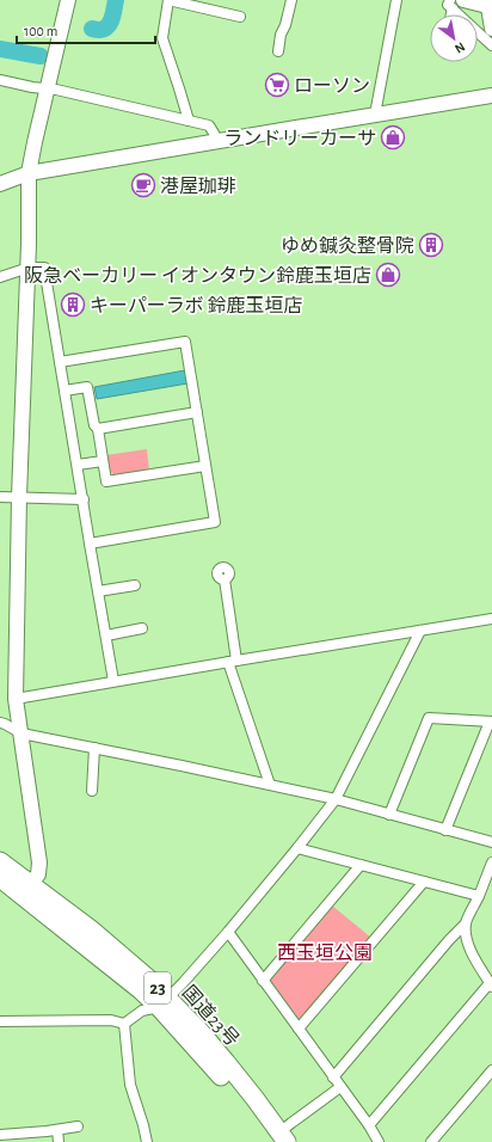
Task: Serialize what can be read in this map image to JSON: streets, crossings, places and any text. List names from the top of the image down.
{
  "streets": {
    "highway": ["23", "国道23号"]
  },
  "parks": ["西玉垣公園"],
  "places": {
    "supermarket": ["ローソン"],
    "shop": ["ランドリーカーサ", "阪急ベーカリー イオンタウン鈴鹿玉垣店"],
    "cafe": ["港屋珈琲"],
    "building": ["ゆめ鍼灸整骨院", "キーパーラボ 鈴鹿玉垣店"]
  },
  "scale_bar": "100 m",
  "north": "bottom right"
}
